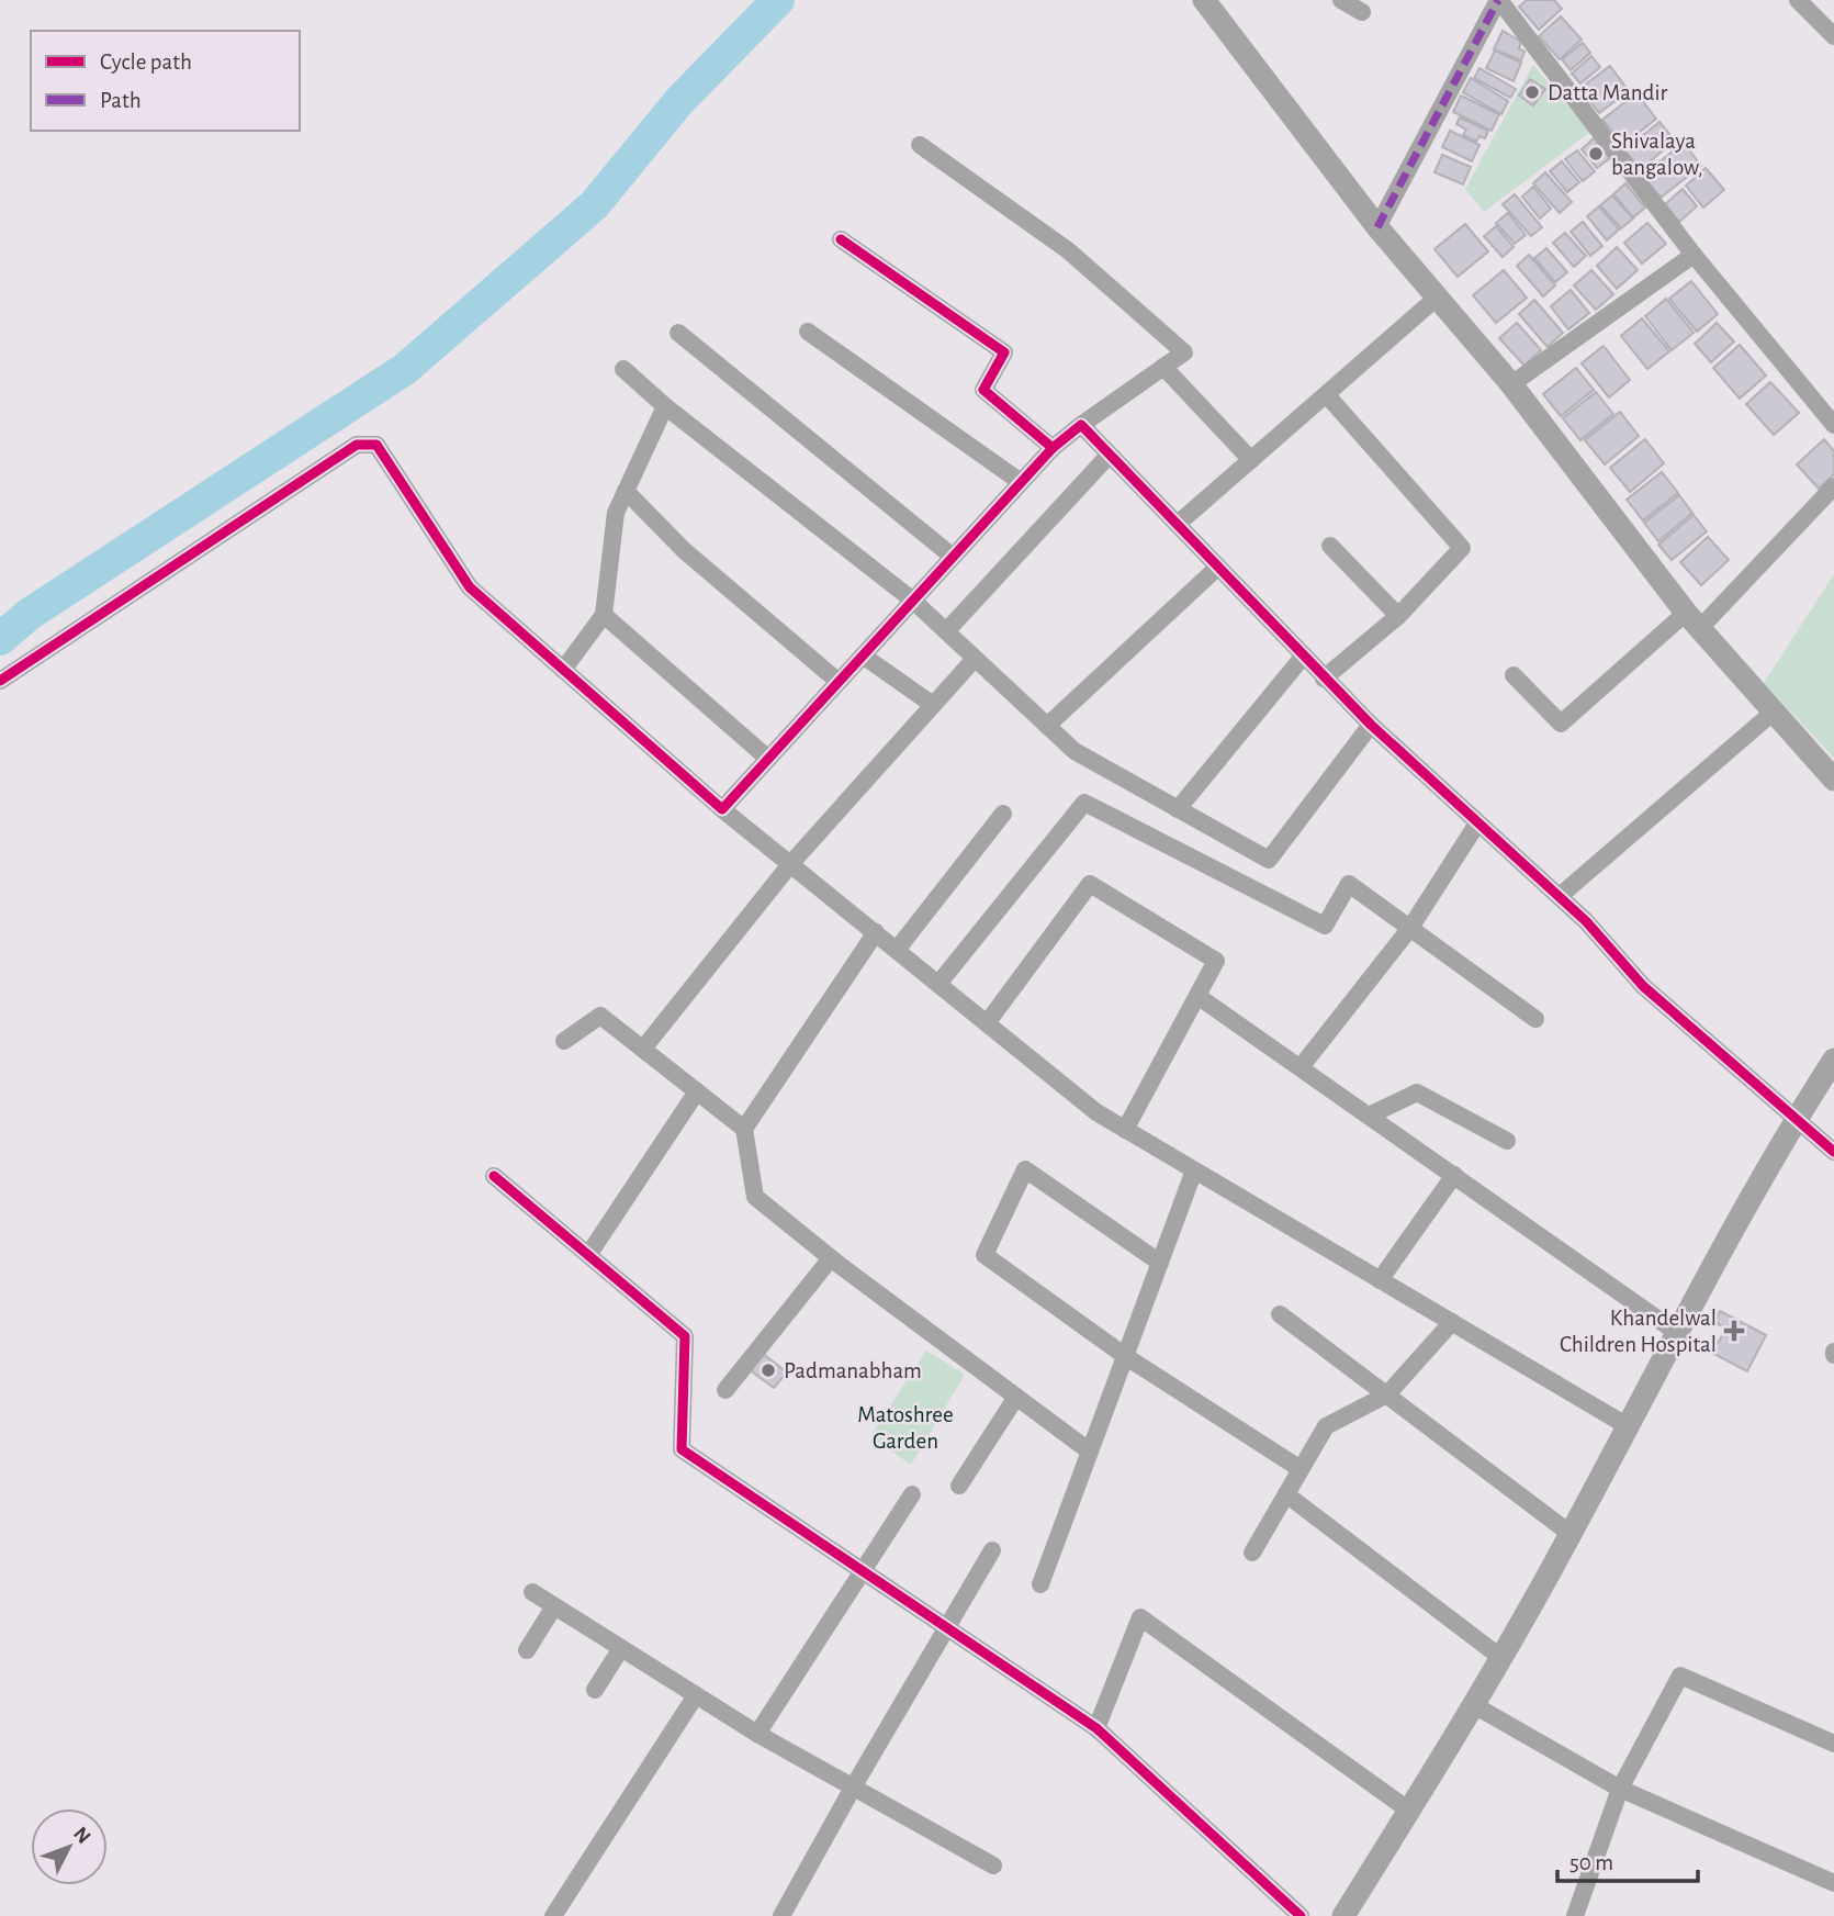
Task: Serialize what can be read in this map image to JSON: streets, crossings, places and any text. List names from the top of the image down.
{
  "parks": ["Matoshree Garden"],
  "places": {
    "other": ["Datta Mandir", "Shivalaya bangalow,", "Padmanabham"],
    "health": ["Khandelwal Children Hospital"]
  },
  "legend": ["Cycle path", "Path"],
  "scale_bar": "50 m",
  "north": "top right"
}
